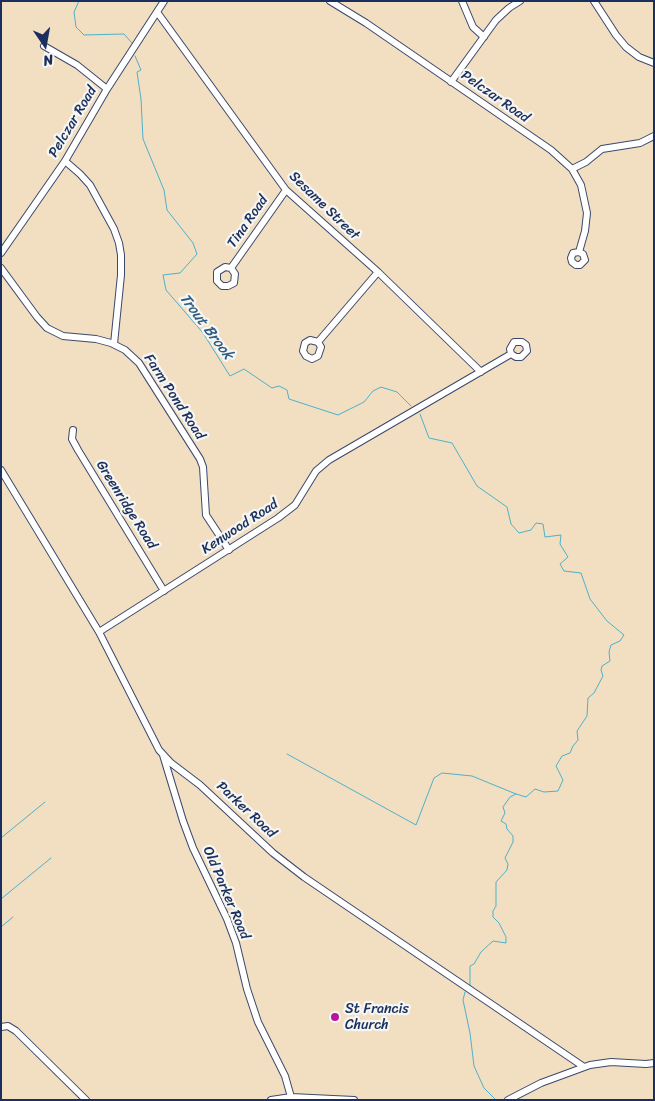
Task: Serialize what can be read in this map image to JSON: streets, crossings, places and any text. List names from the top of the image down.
{
  "streets": {
    "street": [
      "Pelczar Road",
      "Sesame Street",
      "Tina Road",
      "Farm Pond Road",
      "Greenridge Road",
      "Kenwood Road",
      "Parker Road",
      "Old Parker Road"
    ]
  },
  "crossings": [
    ["Pelczar Road", "Sesame Street"],
    ["Sesame Street", "Tina Road"],
    ["Sesame Street", "Kenwood Road"],
    ["Farm Pond Road", "Kenwood Road"],
    ["Greenridge Road", "Kenwood Road"],
    ["Kenwood Road", "Parker Road"],
    ["Parker Road", "Old Parker Road"]
  ],
  "water": ["Trout Brook"],
  "places": ["St Francis Church"],
  "north": "bottom"
}
